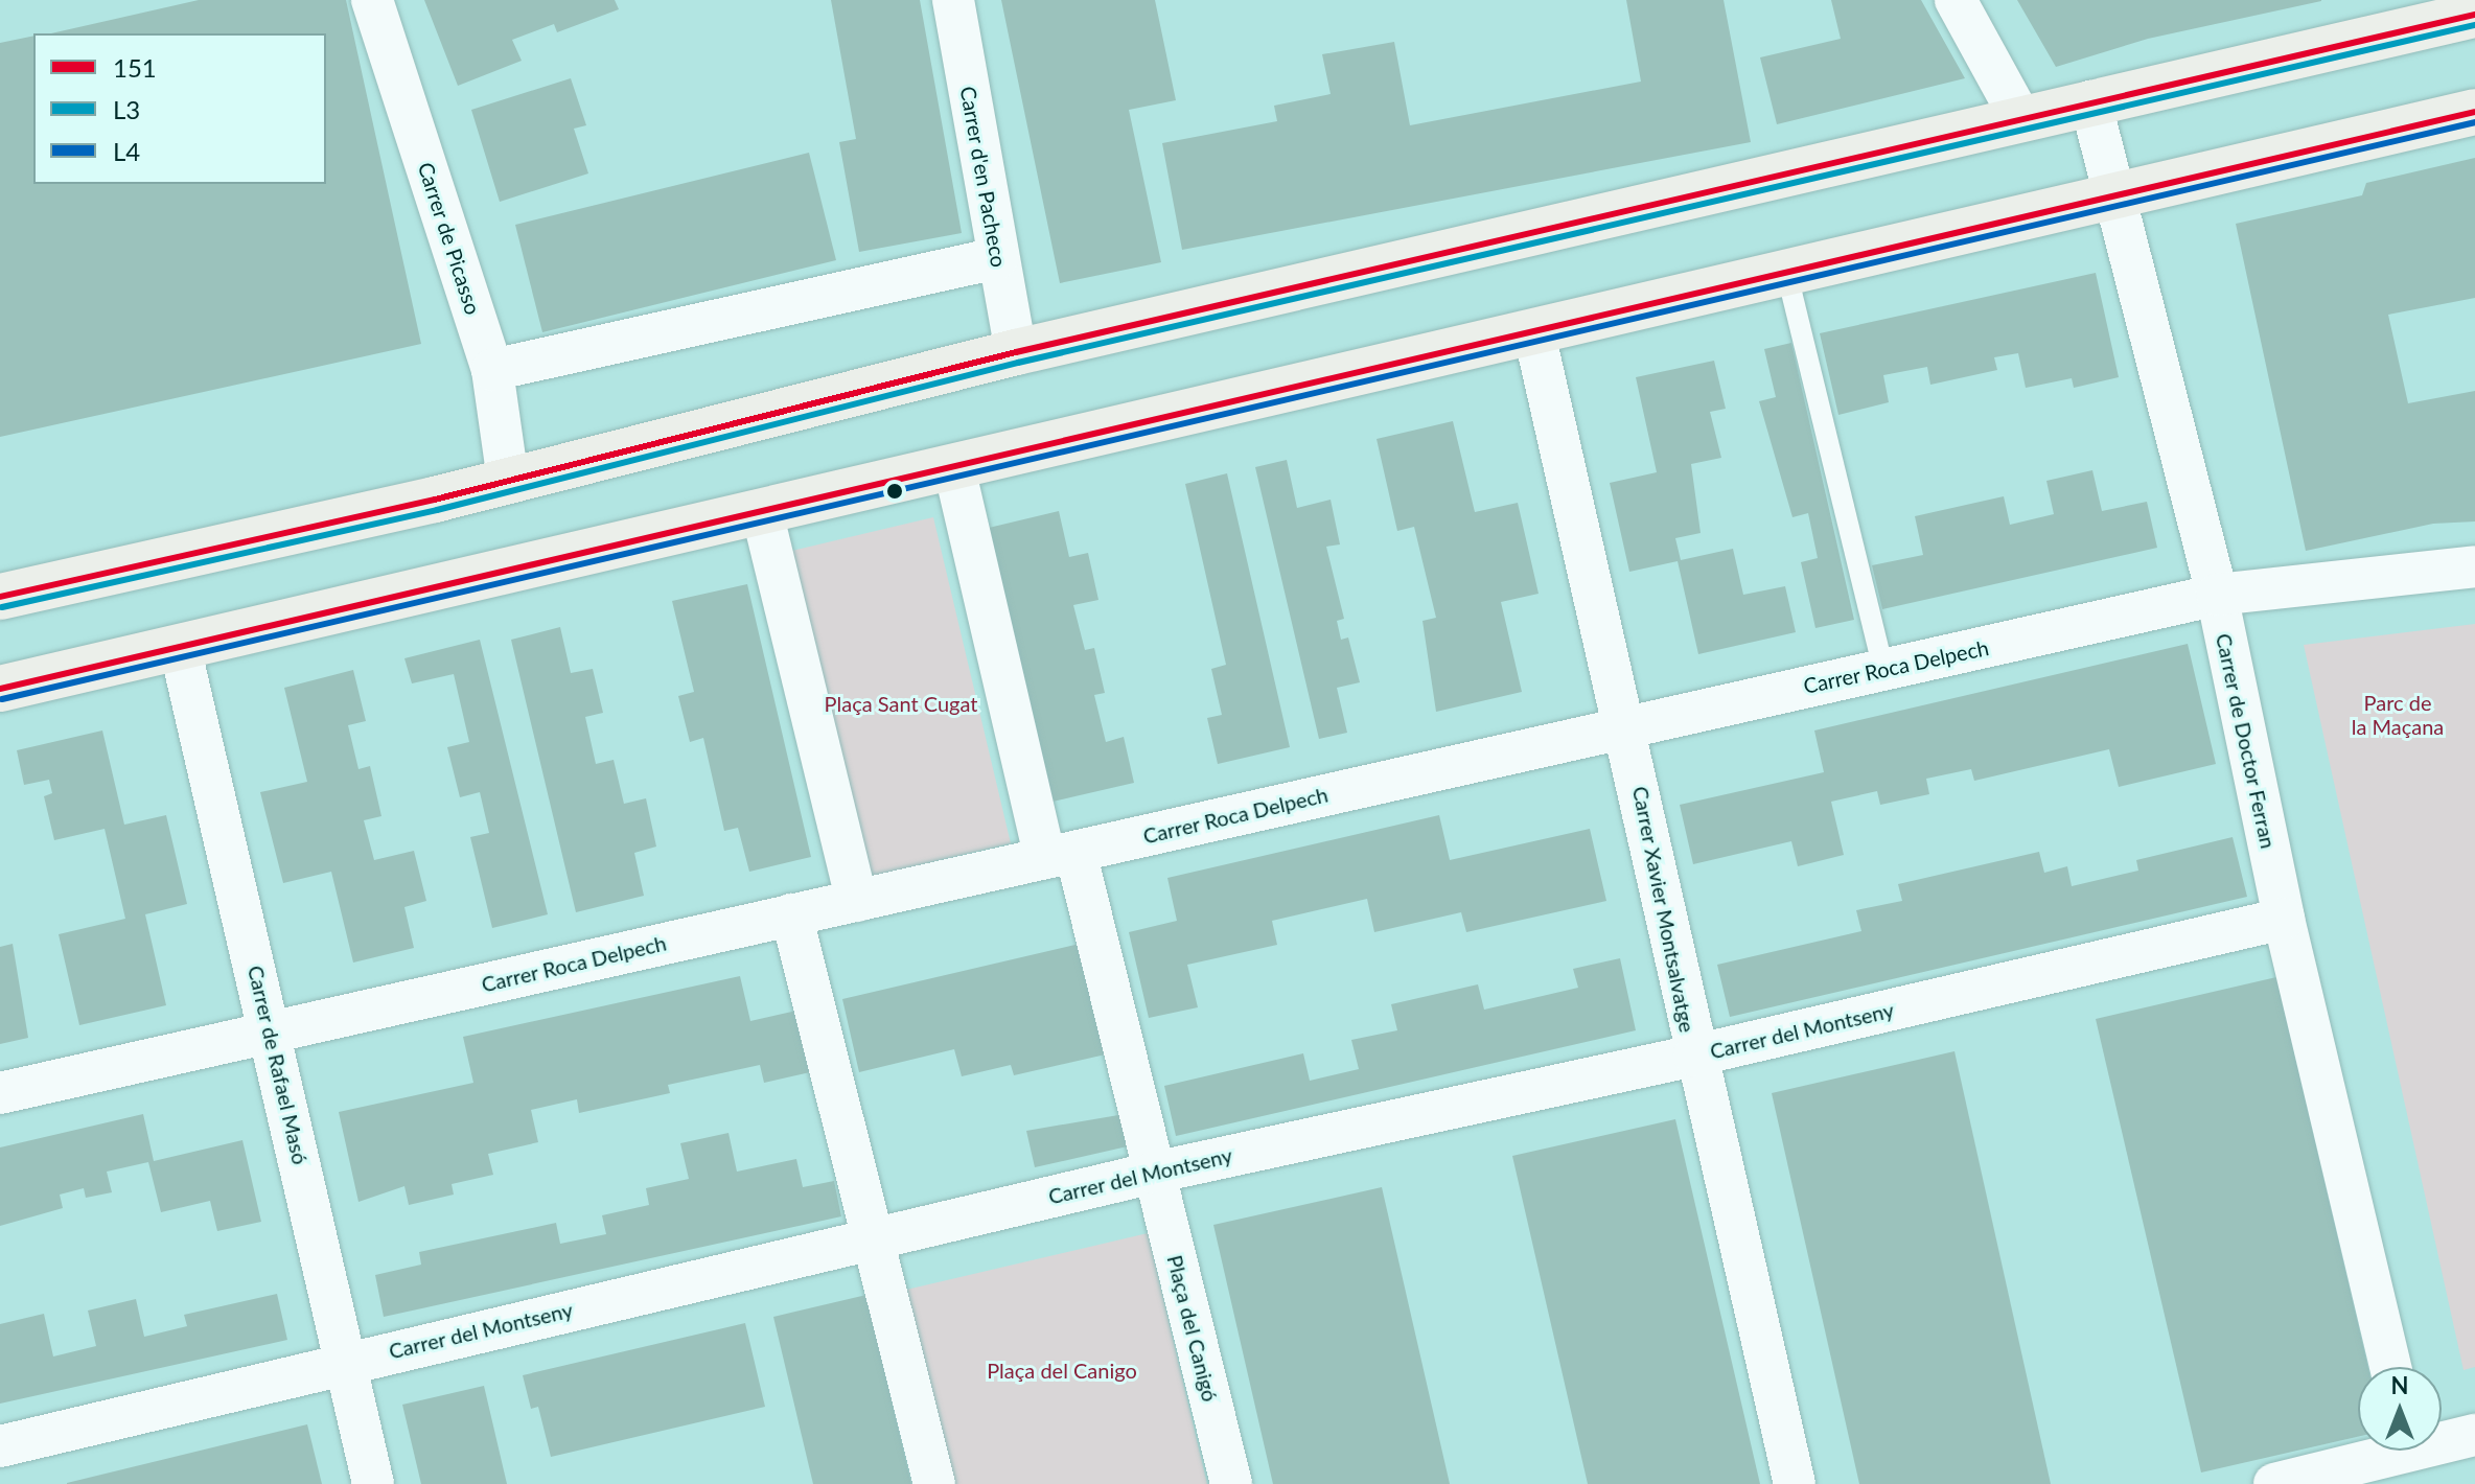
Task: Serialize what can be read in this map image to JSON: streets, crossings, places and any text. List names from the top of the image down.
{
  "streets": {
    "street": [
      "Carrer d'en Pacheco",
      "Carrer de Picasso",
      "Carrer Roca Delpech",
      "Carrer de Doctor Ferran",
      "Carrer Xavier Montsalvatge",
      "Carrer del Montseny",
      "Carrer de Rafael Masó",
      "Plaça del Canigó"
    ]
  },
  "crossings": [
    ["Carrer Roca Delpech", "Carrer de Doctor Ferran"],
    ["Carrer Roca Delpech", "Carrer Xavier Montsalvatge"],
    ["Carrer Roca Delpech", "Carrer de Rafael Masó"],
    ["Carrer Roca Delpech", "Plaça del Canigó"],
    ["Carrer de Doctor Ferran", "Carrer del Montseny"],
    ["Carrer Xavier Montsalvatge", "Carrer del Montseny"],
    ["Carrer del Montseny", "Carrer de Rafael Masó"],
    ["Carrer del Montseny", "Plaça del Canigó"]
  ],
  "parks": ["Parc de la Maçana", "Plaça Sant Cugat", "Plaça del Canigo"],
  "lines": ["transit line 151", "transit line L3", "transit line L4"],
  "legend": ["151", "L3", "L4"],
  "north": "top"
}
